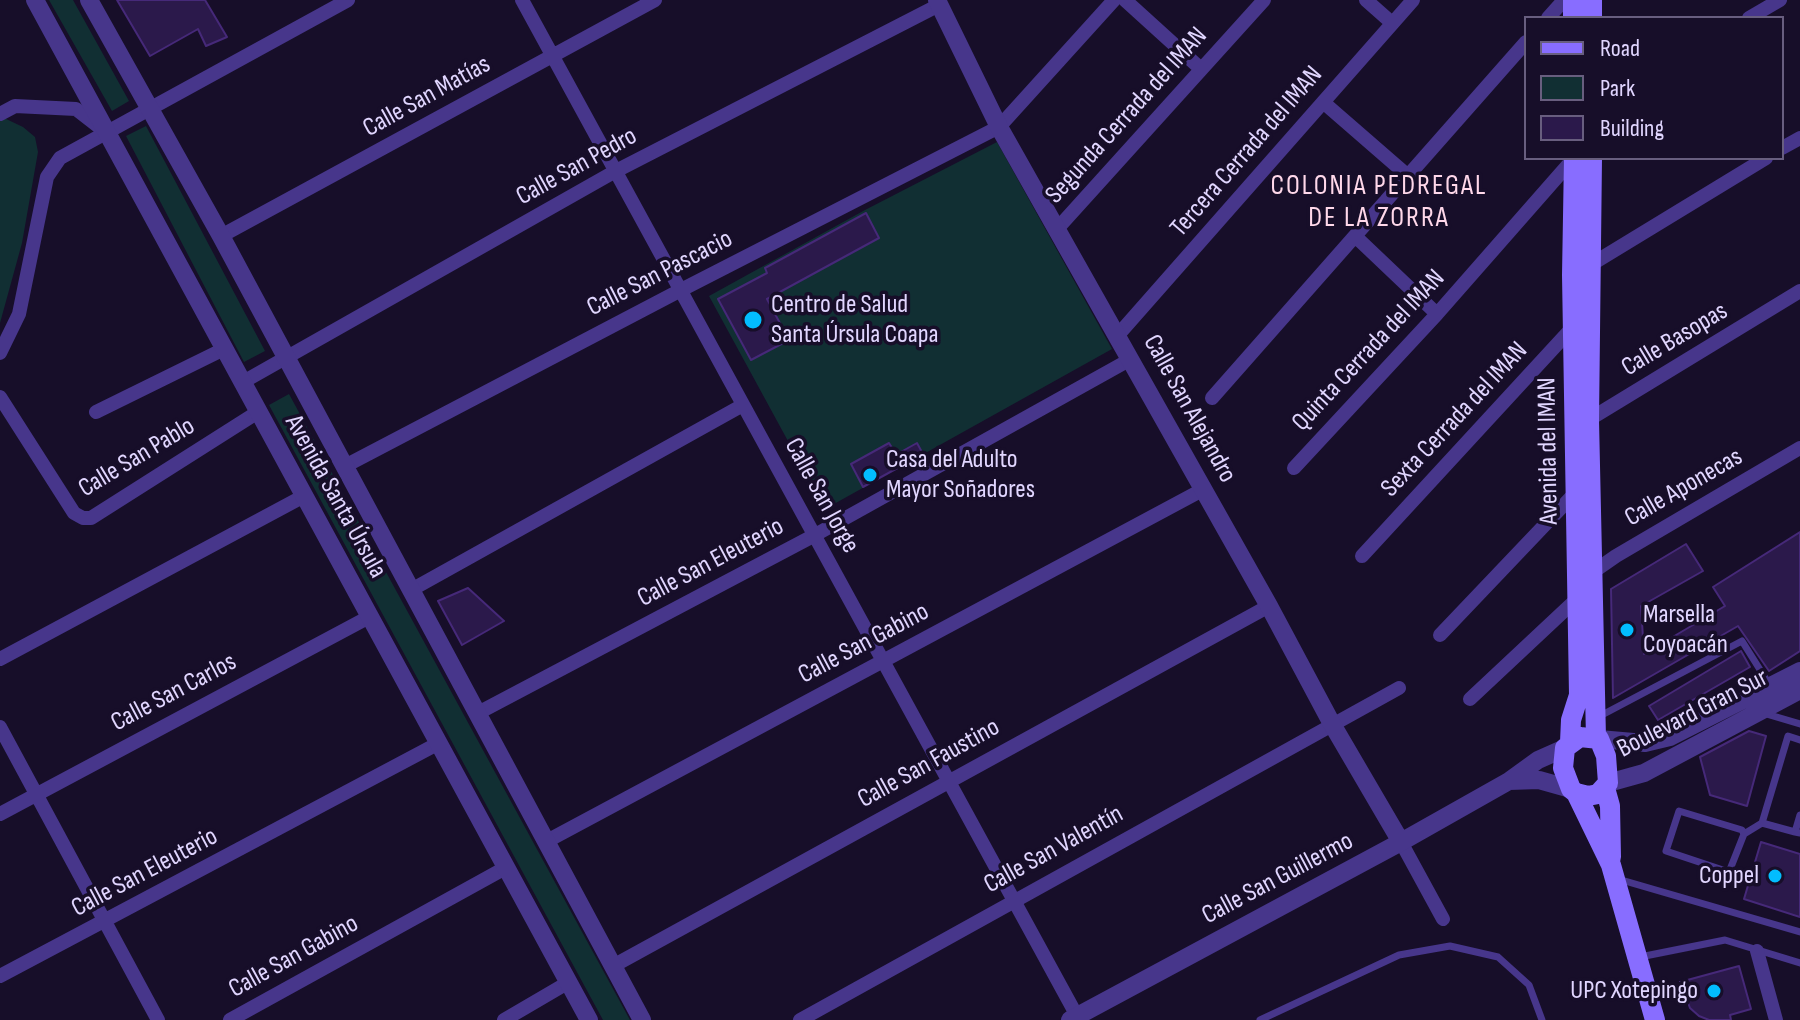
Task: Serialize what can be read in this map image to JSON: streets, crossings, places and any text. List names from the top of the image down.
{
  "streets": {
    "main road": ["Avenida del IMAN"],
    "street": [
      "Calle San Matías",
      "Segunda Cerrada del IMAN",
      "Tercera Cerrada del IMAN",
      "Calle San Pedro",
      "Calle San Pascacio",
      "Calle Basopas",
      "Quinta Cerrada del IMAN",
      "Calle San Alejandro",
      "Sexta Cerrada del IMAN",
      "Calle San Pablo",
      "Calle Aponecas",
      "Calle San Jorge",
      "Avenida Santa Úrsula",
      "Calle San Eleuterio",
      "Calle San Gabino",
      "Calle San Carlos",
      "Boulevard Gran Sur",
      "Calle San Faustino",
      "Calle San Valentín",
      "Calle San Guillermo"
    ]
  },
  "crossings": [
    ["Calle San Matías", "Calle San Jorge"],
    ["Calle San Matías", "Avenida Santa Úrsula"],
    ["Segunda Cerrada del IMAN", "Calle San Alejandro"],
    ["Tercera Cerrada del IMAN", "Calle San Alejandro"],
    ["Calle San Pedro", "Calle San Alejandro"],
    ["Calle San Pedro", "Calle San Jorge"],
    ["Calle San Pedro", "Avenida Santa Úrsula"],
    ["Calle San Pascacio", "Calle San Alejandro"],
    ["Calle San Pascacio", "Calle San Jorge"],
    ["Calle San Pascacio", "Avenida Santa Úrsula"],
    ["Calle Basopas", "Avenida del IMAN"],
    ["Calle San Alejandro", "Calle San Eleuterio"],
    ["Calle San Alejandro", "Calle San Gabino"],
    ["Calle San Alejandro", "Calle San Faustino"],
    ["Calle San Alejandro", "Calle San Valentín"],
    ["Calle San Alejandro", "Calle San Guillermo"],
    ["Sexta Cerrada del IMAN", "Avenida del IMAN"],
    ["Avenida del IMAN", "Calle Aponecas"],
    ["Avenida del IMAN", "Boulevard Gran Sur"],
    ["Avenida del IMAN", "Calle San Guillermo"],
    ["Calle San Pablo", "Avenida Santa Úrsula"],
    ["Calle San Jorge", "Calle San Eleuterio"],
    ["Calle San Jorge", "Calle San Gabino"],
    ["Calle San Jorge", "Calle San Faustino"],
    ["Calle San Jorge", "Calle San Valentín"],
    ["Calle San Jorge", "Calle San Guillermo"],
    ["Avenida Santa Úrsula", "Calle San Eleuterio"],
    ["Avenida Santa Úrsula", "Calle San Gabino"],
    ["Avenida Santa Úrsula", "Calle San Carlos"],
    ["Avenida Santa Úrsula", "Calle San Faustino"],
    ["Boulevard Gran Sur", "Calle San Guillermo"]
  ],
  "districts": ["COLONIA PEDREGAL DE LA ZORRA"],
  "places": [
    "Centro de Salud Santa Úrsula Coapa",
    "Casa del Adulto Mayor Soñadores",
    "Marsella Coyoacán",
    "Coppel",
    "UPC Xotepingo"
  ],
  "legend": ["Road", "Park", "Building"]
}
